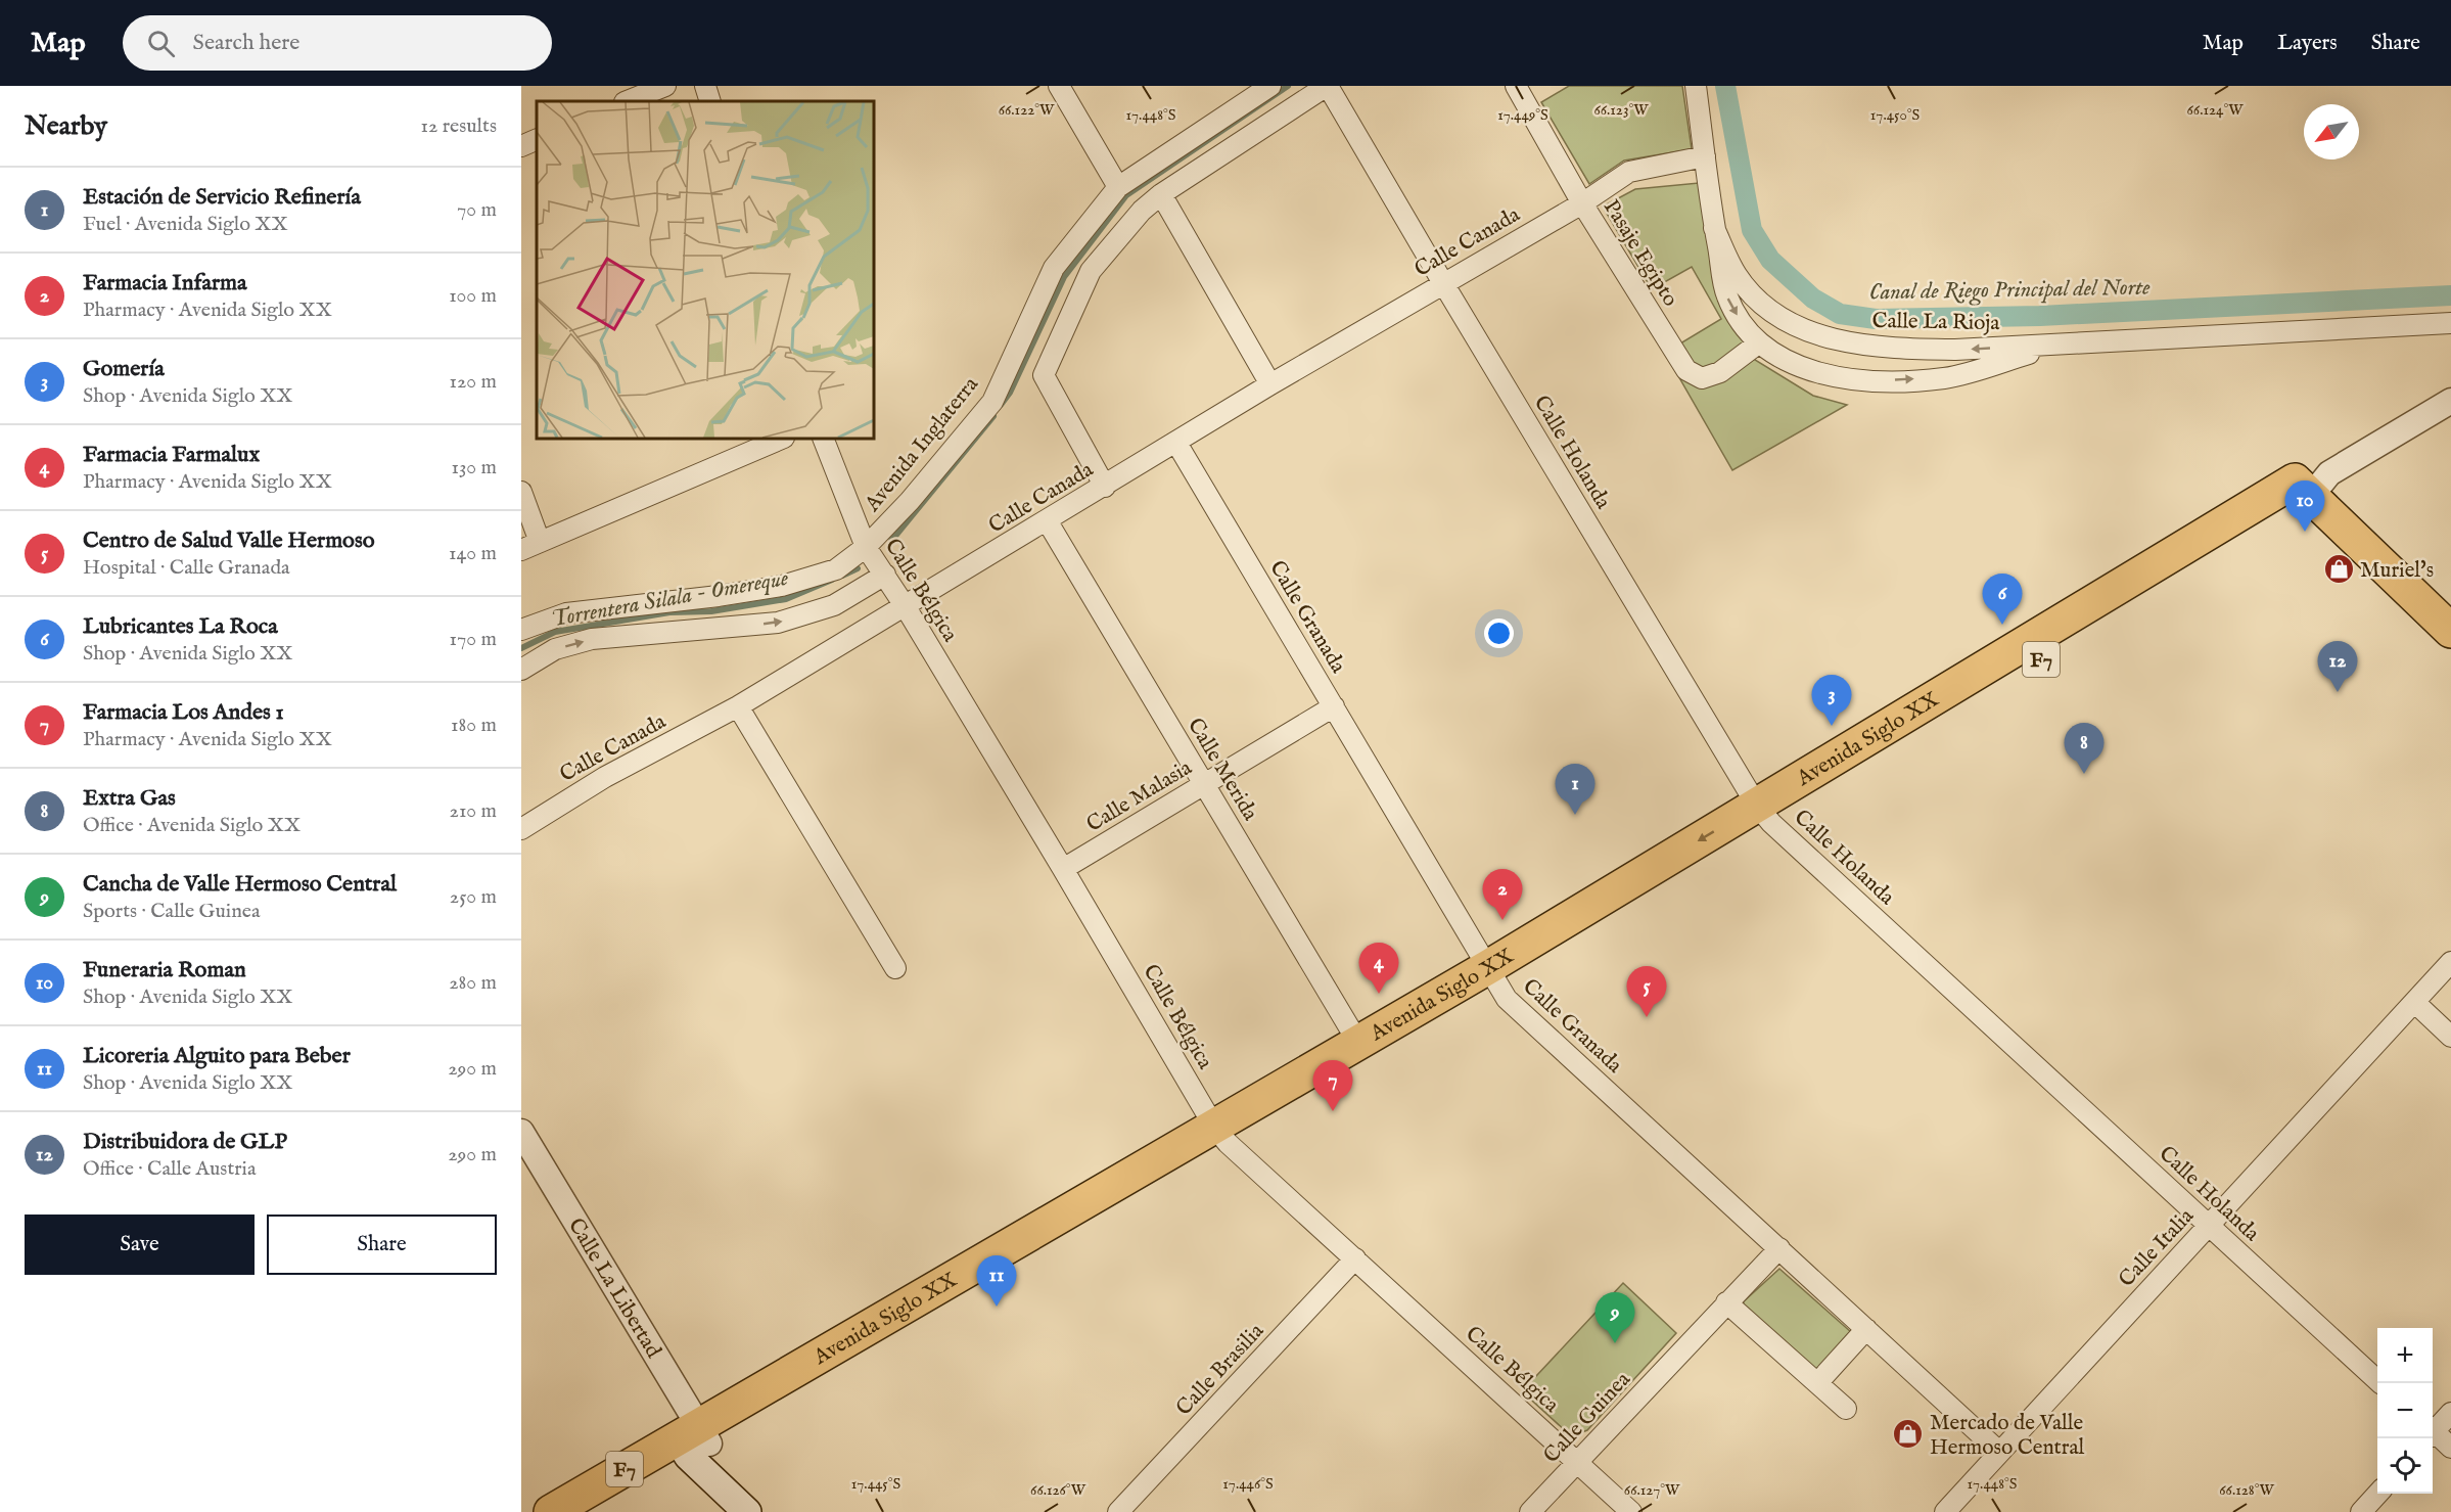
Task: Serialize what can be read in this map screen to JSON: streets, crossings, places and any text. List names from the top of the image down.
{
  "streets": {
    "highway": ["F7", "Avenida Siglo XX"],
    "main road": ["Calle La Libertad"],
    "street": [
      "Calle Canada",
      "Pasaje Egipto",
      "Calle La Rioja",
      "Avenida Inglaterra",
      "Calle Holanda",
      "Calle Bélgica",
      "Calle Granada",
      "Calle Merida",
      "Calle Malasia",
      "Calle Italia",
      "Calle Brasilia",
      "Calle Guinea"
    ]
  },
  "crossings": [
    ["Calle Canada", "Pasaje Egipto"],
    ["Calle Canada", "Calle La Rioja"],
    ["Calle Canada", "Calle Holanda"],
    ["Calle Canada", "Calle Bélgica"],
    ["Calle Canada", "Calle Granada"],
    ["Calle Canada", "Calle Merida"],
    ["Pasaje Egipto", "Calle La Rioja"],
    ["Avenida Inglaterra", "Calle Bélgica"],
    ["Calle Holanda", "Avenida Siglo XX"],
    ["Calle Holanda", "Calle Italia"],
    ["Calle Bélgica", "Avenida Siglo XX"],
    ["Calle Bélgica", "Calle Malasia"],
    ["Calle Bélgica", "Calle Brasilia"],
    ["Calle Bélgica", "Calle Guinea"],
    ["Calle Granada", "Avenida Siglo XX"],
    ["Calle Granada", "Calle Malasia"],
    ["Calle Granada", "Calle Italia"],
    ["Calle Granada", "Calle Guinea"],
    ["Avenida Siglo XX", "Calle Merida"],
    ["Avenida Siglo XX", "Calle La Libertad"],
    ["Calle Merida", "Calle Malasia"]
  ],
  "water": ["Canal de Riego Principal del Norte", "Torrentera Silala - Omereque"],
  "places": {
    "shop": ["Muriel's", "Mercado de Valle Hermoso Central"]
  },
  "north": "bottom left",
  "page": {
    "header": "Map",
    "search": "Search here",
    "nav": ["Map", "Layers", "Share"],
    "heading": ["Nearby", "12 results"],
    "list": [
      {
        "mark": "1",
        "name": "Estación de Servicio Refinería",
        "note": "Fuel · Avenida Siglo XX",
        "value": "70 m"
      },
      {
        "mark": "2",
        "name": "Farmacia Infarma",
        "note": "Pharmacy · Avenida Siglo XX",
        "value": "100 m"
      },
      {
        "mark": "3",
        "name": "Gomería",
        "note": "Shop · Avenida Siglo XX",
        "value": "120 m"
      },
      {
        "mark": "4",
        "name": "Farmacia Farmalux",
        "note": "Pharmacy · Avenida Siglo XX",
        "value": "130 m"
      },
      {
        "mark": "5",
        "name": "Centro de Salud Valle Hermoso",
        "note": "Hospital · Calle Granada",
        "value": "140 m"
      },
      {
        "mark": "6",
        "name": "Lubricantes La Roca",
        "note": "Shop · Avenida Siglo XX",
        "value": "170 m"
      },
      {
        "mark": "7",
        "name": "Farmacia Los Andes 1",
        "note": "Pharmacy · Avenida Siglo XX",
        "value": "180 m"
      },
      {
        "mark": "8",
        "name": "Extra Gas",
        "note": "Office · Avenida Siglo XX",
        "value": "210 m"
      },
      {
        "mark": "9",
        "name": "Cancha de Valle Hermoso Central",
        "note": "Sports · Calle Guinea",
        "value": "250 m"
      },
      {
        "mark": "10",
        "name": "Funeraria Roman",
        "note": "Shop · Avenida Siglo XX",
        "value": "280 m"
      },
      {
        "mark": "11",
        "name": "Licoreria Alguito para Beber",
        "note": "Shop · Avenida Siglo XX",
        "value": "290 m"
      },
      {
        "mark": "12",
        "name": "Distribuidora de GLP",
        "note": "Office · Calle Austria",
        "value": "290 m"
      }
    ],
    "pins": [
      "10",
      "6",
      "12",
      "3",
      "8",
      "1",
      "2",
      "4",
      "5",
      "7",
      "11",
      "9"
    ],
    "buttons": ["Save", "Share"],
    "map_buttons": ["+", "−"]
  },
  "coordinates": [
    "66.122°W",
    "66.123°W",
    "66.124°W",
    "17.448°S",
    "17.449°S",
    "17.450°S",
    "17.445°S",
    "17.446°S",
    "66.126°W",
    "66.127°W",
    "66.128°W"
  ]
}
